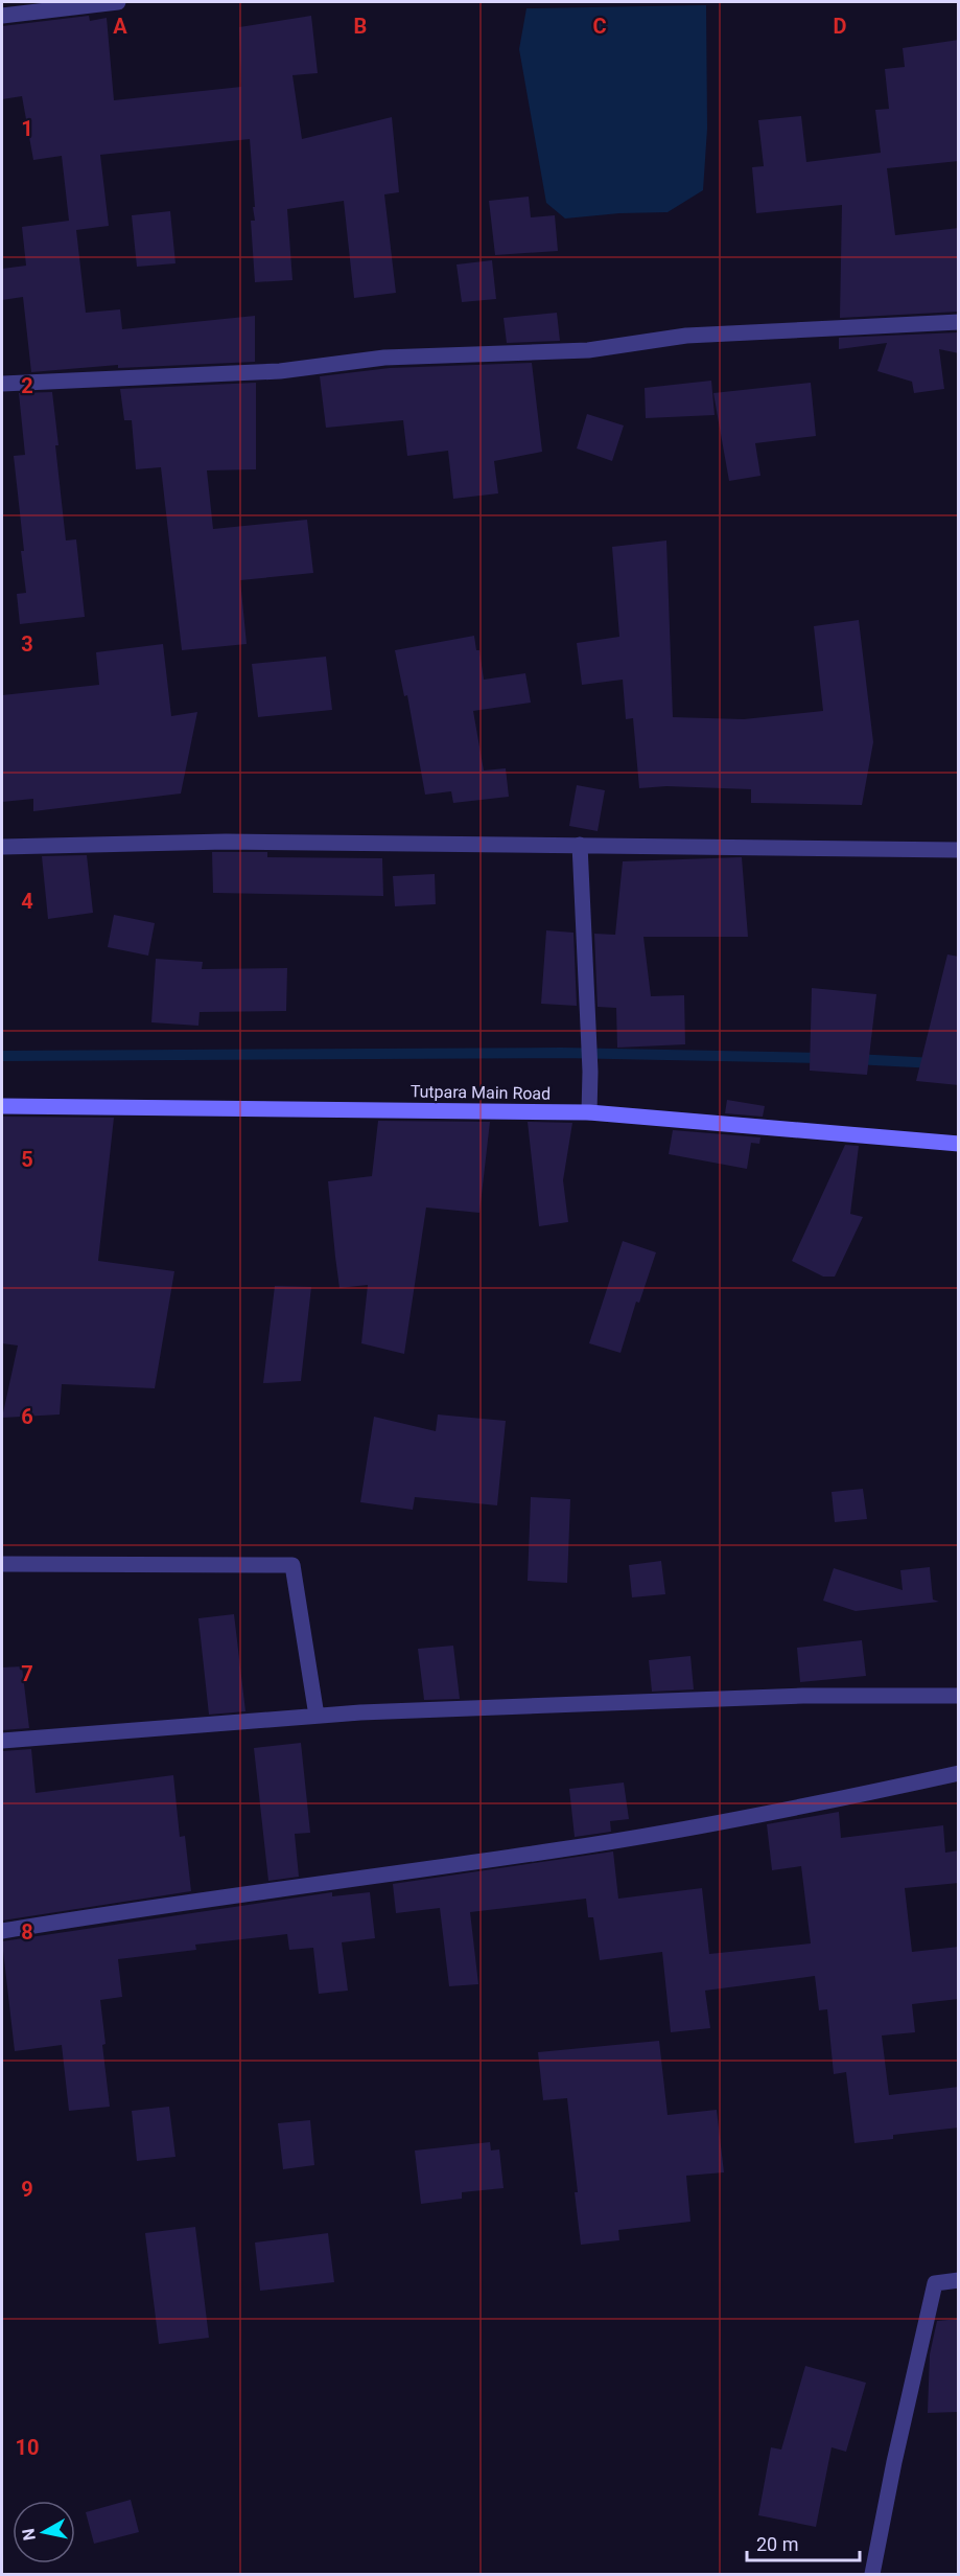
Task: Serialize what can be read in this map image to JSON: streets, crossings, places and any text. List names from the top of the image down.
{
  "streets": {
    "street": ["Tutpara Main Road"]
  },
  "scale_bar": "20 m",
  "north": "left",
  "grid": {
    "columns": [
      "A",
      "B",
      "C",
      "D"
    ],
    "rows": [
      "1",
      "2",
      "3",
      "4",
      "5",
      "6",
      "7",
      "8",
      "9",
      "10"
    ]
  }
}
